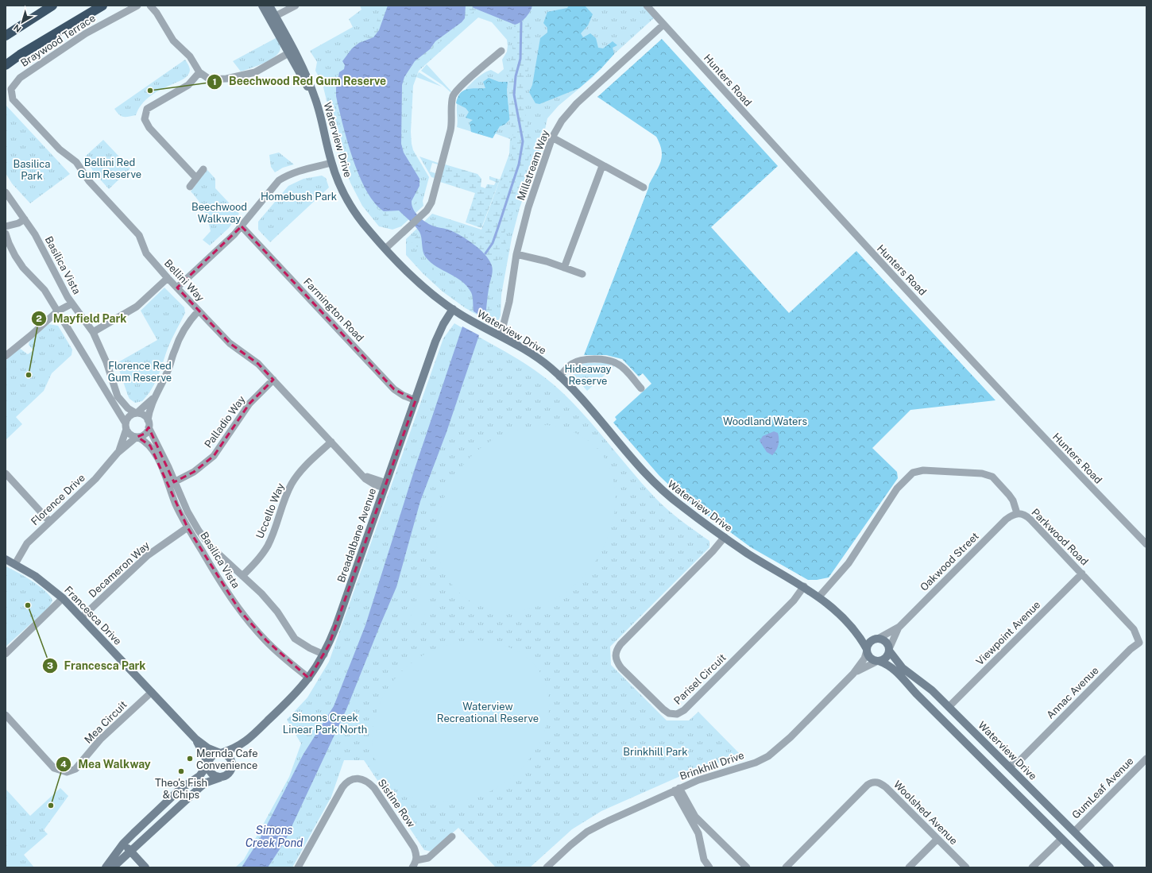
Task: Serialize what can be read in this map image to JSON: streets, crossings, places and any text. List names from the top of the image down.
{
  "streets": {
    "street": [
      "Braywood Terrace",
      "Hunters Road",
      "Waterview Drive",
      "Millstream Way",
      "Basilica Vista",
      "Bellini Way",
      "Farmington Road",
      "Palladio Way",
      "Florence Drive",
      "Uccello Way",
      "Breadalbane Avenue",
      "Parkwood Road",
      "Oakwood Street",
      "Decameron Way",
      "Francesca Drive",
      "Viewpoint Avenue",
      "Parisel Circuit",
      "Annac Avenue",
      "Mea Circuit",
      "Brinkhill Drive",
      "GumLeaf Avenue",
      "Sistine Row",
      "Woolshed Avenue"
    ]
  },
  "crossings": [
    ["Braywood Terrace", "Bellini Way"],
    ["Hunters Road", "Millstream Way"],
    ["Waterview Drive", "Millstream Way"],
    ["Waterview Drive", "Breadalbane Avenue"],
    ["Waterview Drive", "Parkwood Road"],
    ["Waterview Drive", "Oakwood Street"],
    ["Waterview Drive", "Viewpoint Avenue"],
    ["Waterview Drive", "Parisel Circuit"],
    ["Waterview Drive", "Annac Avenue"],
    ["Waterview Drive", "Brinkhill Drive"],
    ["Waterview Drive", "GumLeaf Avenue"],
    ["Basilica Vista", "Palladio Way"],
    ["Basilica Vista", "Florence Drive"],
    ["Basilica Vista", "Uccello Way"],
    ["Basilica Vista", "Breadalbane Avenue"],
    ["Basilica Vista", "Decameron Way"],
    ["Bellini Way", "Palladio Way"],
    ["Bellini Way", "Uccello Way"],
    ["Bellini Way", "Breadalbane Avenue"],
    ["Farmington Road", "Breadalbane Avenue"],
    ["Florence Drive", "Francesca Drive"],
    ["Breadalbane Avenue", "Francesca Drive"],
    ["Parkwood Road", "Oakwood Street"],
    ["Parkwood Road", "Viewpoint Avenue"],
    ["Parkwood Road", "Annac Avenue"],
    ["Oakwood Street", "Brinkhill Drive"],
    ["Decameron Way", "Francesca Drive"],
    ["Francesca Drive", "Mea Circuit"]
  ],
  "water": ["Simons Creek Pond"],
  "parks": [
    "Bellini Red Gum Reserve",
    "Basilica Park",
    "Homebush Park",
    "Beechwood Walkway",
    "Florence Red Gum Reserve",
    "Hideaway Reserve",
    "Woodland Waters",
    "Waterview Recreational Reserve",
    "Simons Creek Linear Park North",
    "Brinkhill Park"
  ],
  "places": [
    "Beechwood Red Gum Reserve",
    "Mayfield Park",
    "Francesca Park",
    "Mernda Cafe Convenience",
    "Theo's Fish & Chips",
    "Mea Walkway"
  ],
  "north": "bottom left"
}
